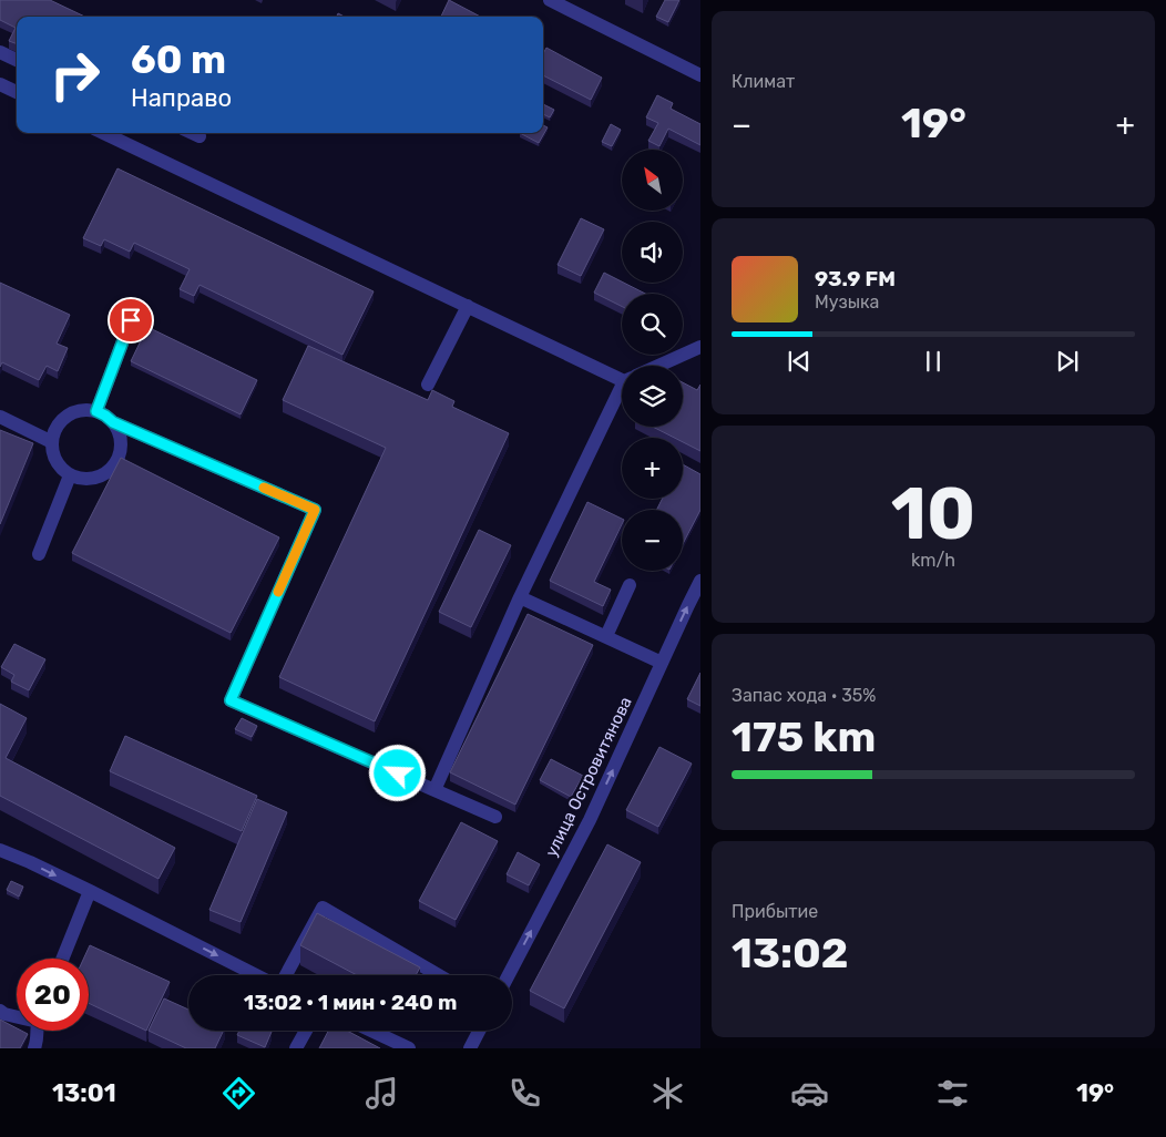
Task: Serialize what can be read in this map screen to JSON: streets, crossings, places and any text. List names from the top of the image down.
{
  "streets": {
    "street": ["улица Островитянова"]
  },
  "one_way": ["улица Островитянова"],
  "north": "top left",
  "page": {
    "tile": [
      "Климат",
      ["10", "km/h"],
      ["Запас хода · 35%", "175 km"],
      ["Прибытие", "13:02"]
    ],
    "turn": ["60 m", "Направо"],
    "heat": ["−", "19°", "+"],
    "map_buttons": ["+", "−"],
    "song": ["93.9 FM", "Музыка"],
    "limit": "20",
    "trip": "13:02 · 1 мин · 240 m",
    "tabs": ["13:01", "19°"]
  }
}
